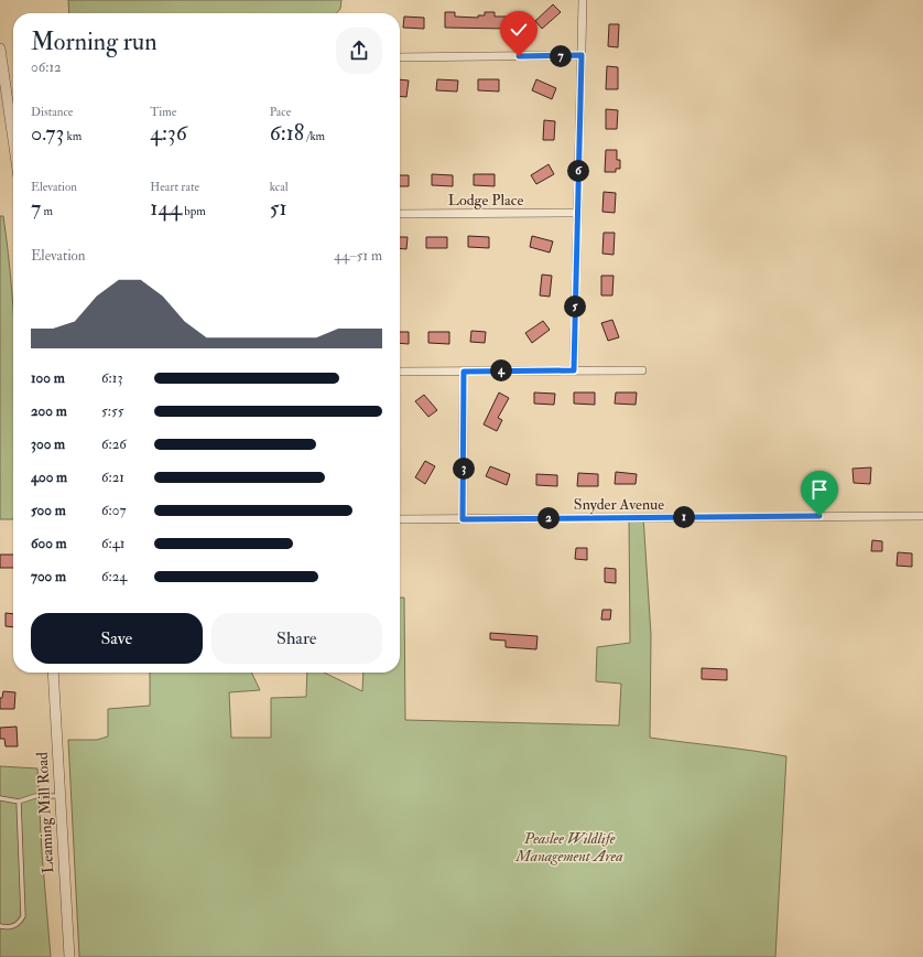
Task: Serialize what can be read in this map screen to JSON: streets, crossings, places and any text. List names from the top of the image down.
{
  "streets": {
    "street": ["Lodge Place", "Snyder Avenue", "Leaming Mill Road"]
  },
  "parks": ["Peaslee Wildlife Management Area"],
  "page": {
    "heading": ["Morning run", "06:12"],
    "pins": [
      "7",
      "6",
      "5",
      "4",
      "3",
      "1",
      "2"
    ],
    "stats": [
      ["Distance", "0.73 km"],
      ["Time", "4:36"],
      ["Pace", "6:18 /km"],
      ["Elevation", "7 m"],
      ["Heart rate", "144 bpm"],
      ["kcal", "51"]
    ],
    "chart": ["Elevation", "44–51 m"],
    "list": [
      {
        "name": "100 m",
        "note": "6:13"
      },
      {
        "name": "200 m",
        "note": "5:55"
      },
      {
        "name": "300 m",
        "note": "6:26"
      },
      {
        "name": "400 m",
        "note": "6:21"
      },
      {
        "name": "500 m",
        "note": "6:07"
      },
      {
        "name": "600 m",
        "note": "6:41"
      },
      {
        "name": "700 m",
        "note": "6:24"
      }
    ],
    "buttons": ["Save", "Share"]
  }
}
